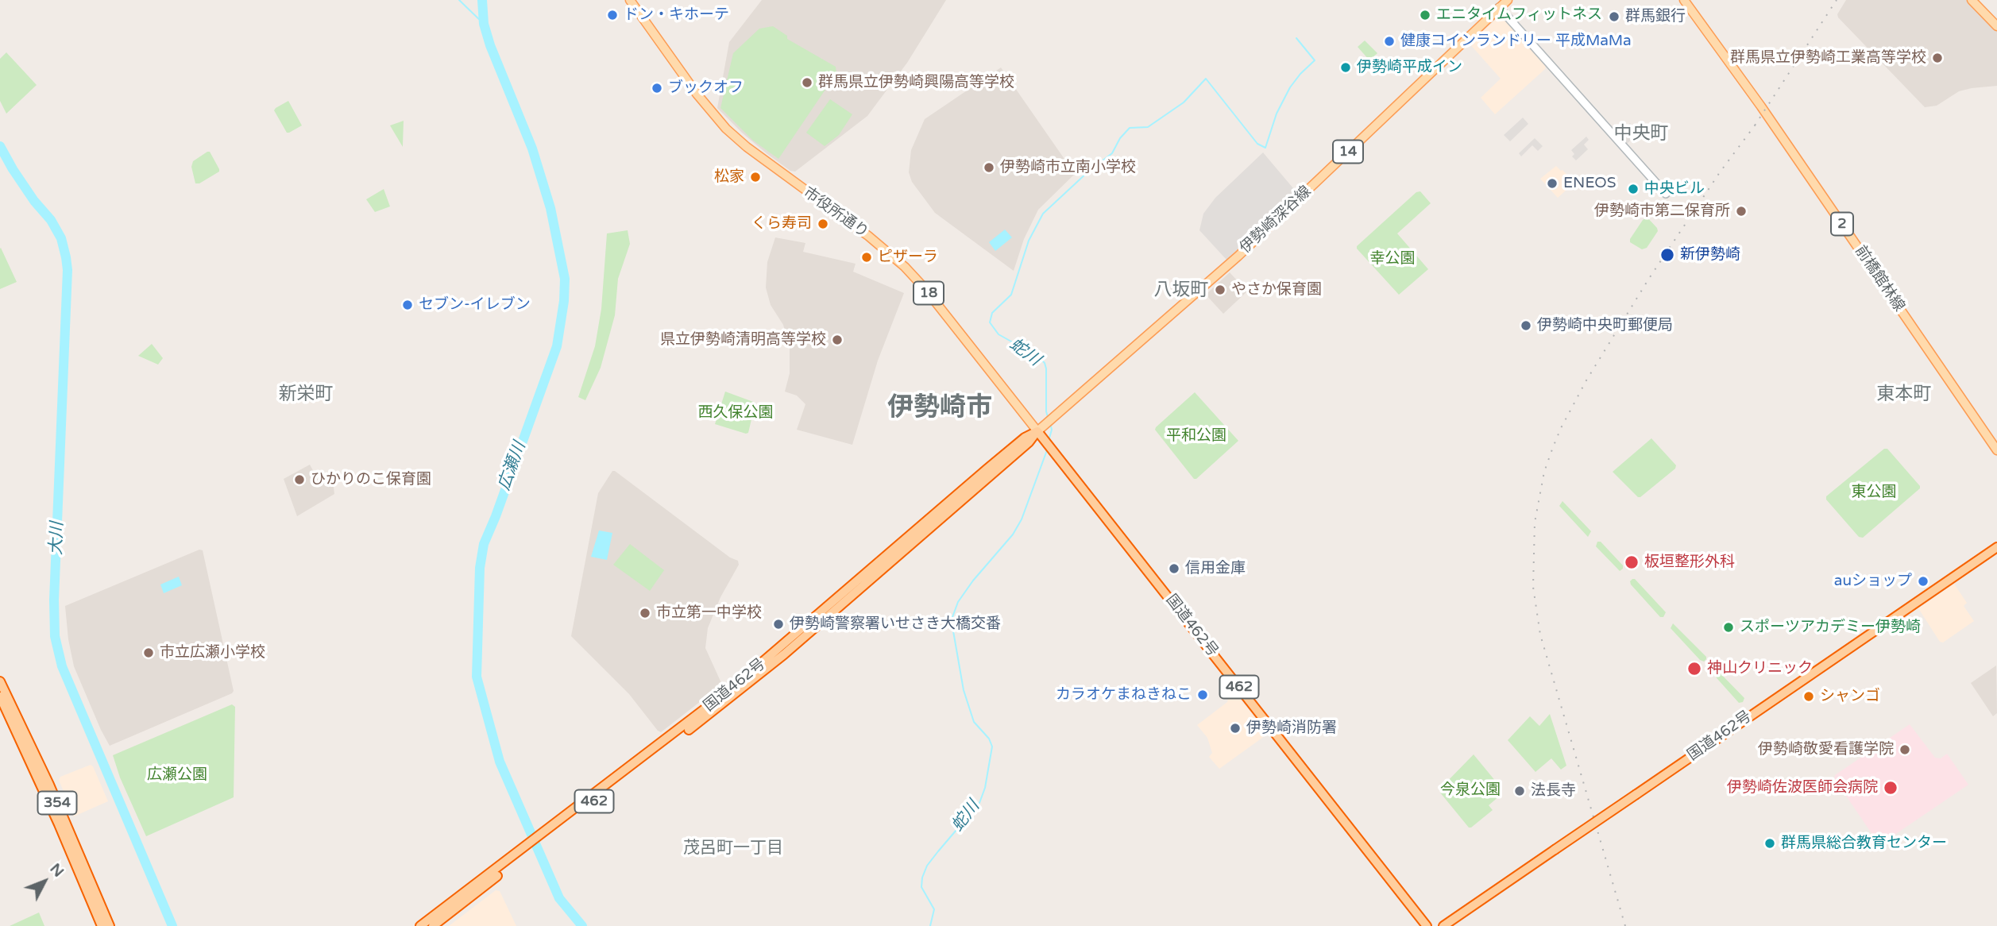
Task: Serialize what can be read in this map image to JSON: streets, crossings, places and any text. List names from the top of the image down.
{
  "streets": {
    "highway": ["国道462号", "462", "354"],
    "main road": [
      "14",
      "市役所通り",
      "伊勢崎深谷線",
      "2",
      "前橋館林線",
      "18"
    ]
  },
  "crossings": [
    ["市役所通り", "伊勢崎深谷線"],
    ["市役所通り", "国道462号"],
    ["伊勢崎深谷線", "国道462号"]
  ],
  "districts": [
    "中央町",
    "八坂町",
    "新栄町",
    "東本町",
    "伊勢崎市",
    "茂呂町一丁目"
  ],
  "water": ["蛇川", "広瀬川", "大川"],
  "parks": [
    "幸公園",
    "西久保公園",
    "平和公園",
    "東公園",
    "広瀬公園",
    "今泉公園"
  ],
  "places": [
    "ドン・キホーテ",
    "エニタイムフィットネス",
    "群馬銀行",
    "健康コインランドリー 平成MaMa",
    "群馬県立伊勢崎工業高等学校",
    "伊勢崎平成イン",
    "群馬県立伊勢崎興陽高等学校",
    "ブックオフ",
    "伊勢崎市立南小学校",
    "松家",
    "ENEOS",
    "中央ビル",
    "伊勢崎市第二保育所",
    "くら寿司",
    "新伊勢崎",
    "ピザーラ",
    "やさか保育園",
    "セブン-イレブン",
    "伊勢崎中央町郵便局",
    "県立伊勢崎清明高等学校",
    "ひかりのこ保育園",
    "板垣整形外科",
    "信用金庫",
    "auショップ",
    "市立第一中学校",
    "伊勢崎警察署いせさき大橋交番",
    "スポーツアカデミー伊勢崎",
    "市立広瀬小学校",
    "神山クリニック",
    "カラオケまねきねこ",
    "シャンゴ",
    "伊勢崎消防署",
    "伊勢崎敬愛看護学院",
    "伊勢崎佐波医師会病院",
    "法長寺",
    "群馬県総合教育センター"
  ],
  "north": "top right"
}
